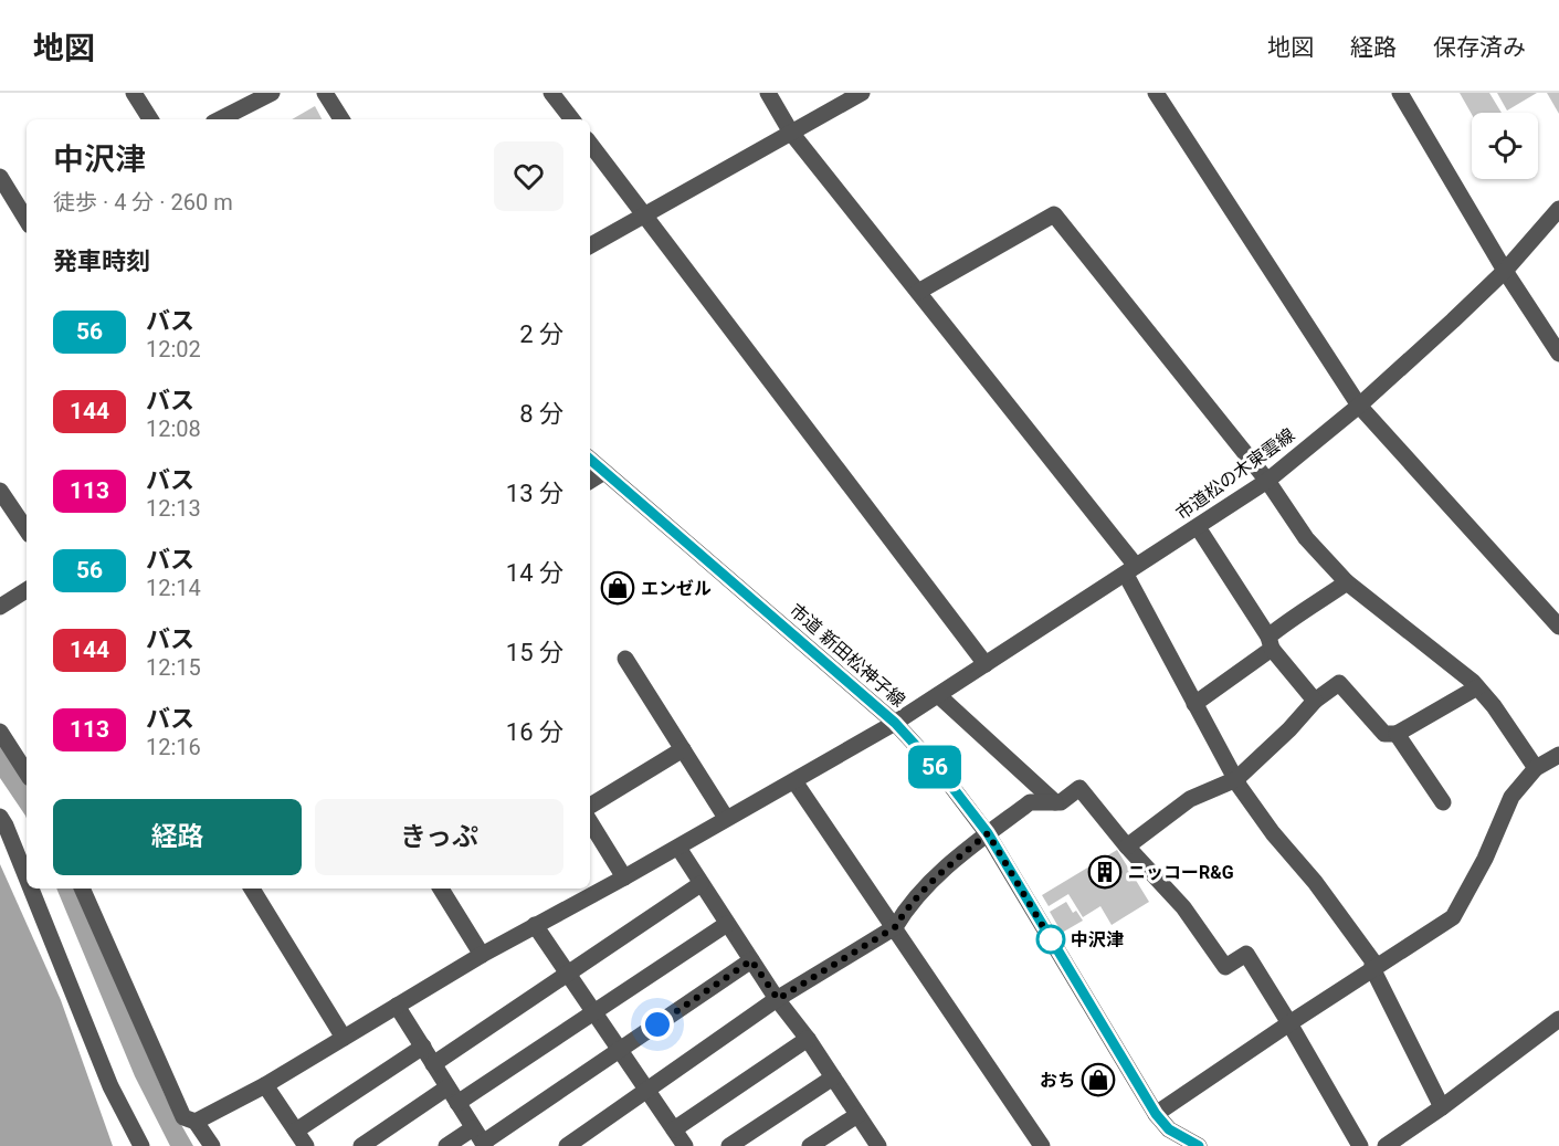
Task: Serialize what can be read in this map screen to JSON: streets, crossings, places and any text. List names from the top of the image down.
{
  "streets": {
    "street": ["市道松の木東雲線", "市道 新田松神子線"]
  },
  "crossings": [
    ["市道松の木東雲線", "市道 新田松神子線"]
  ],
  "places": {
    "shop": ["エンゼル", "おち"],
    "building": ["ニッコーR&G"],
    "other": ["中沢津"]
  },
  "lines": ["bus line 56"],
  "page": {
    "header": "地図",
    "nav": ["地図", "経路", "保存済み"],
    "on_map": "56",
    "heading": [
      ["中沢津", "徒歩 · 4 分 · 260 m"],
      "発車時刻"
    ],
    "list": [
      {
        "mark": "56",
        "name": "バス",
        "note": "12:02",
        "value": "2 分"
      },
      {
        "mark": "144",
        "name": "バス",
        "note": "12:08",
        "value": "8 分"
      },
      {
        "mark": "113",
        "name": "バス",
        "note": "12:13",
        "value": "13 分"
      },
      {
        "mark": "56",
        "name": "バス",
        "note": "12:14",
        "value": "14 分"
      },
      {
        "mark": "144",
        "name": "バス",
        "note": "12:15",
        "value": "15 分"
      },
      {
        "mark": "113",
        "name": "バス",
        "note": "12:16",
        "value": "16 分"
      }
    ],
    "buttons": ["経路", "きっぷ"]
  }
}
